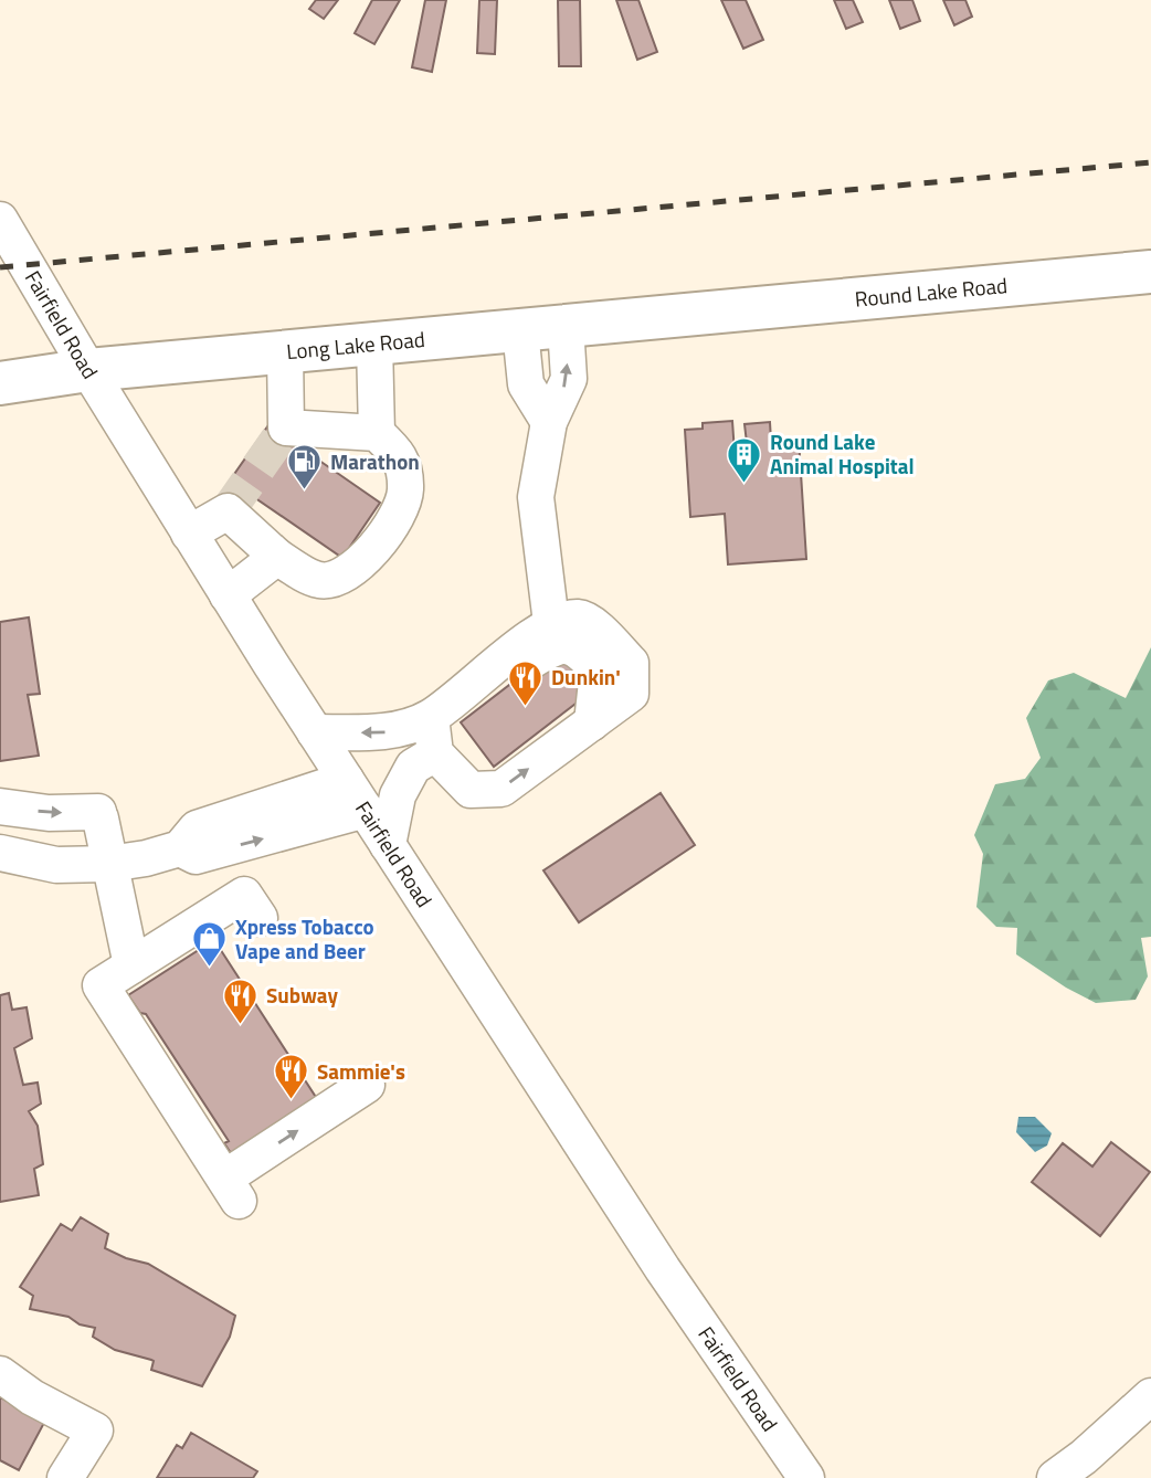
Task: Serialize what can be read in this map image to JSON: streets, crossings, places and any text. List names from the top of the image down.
{
  "streets": {
    "main road": ["Round Lake Road", "Long Lake Road"],
    "street": ["Fairfield Road"]
  },
  "crossings": [
    ["Round Lake Road", "Long Lake Road"],
    ["Fairfield Road", "Long Lake Road"]
  ],
  "places": {
    "building": ["Round Lake Animal Hospital"],
    "fuel station": ["Marathon"],
    "restaurant": ["Dunkin'", "Subway", "Sammie's"],
    "shop": ["Xpress Tobacco Vape and Beer"]
  }
}
